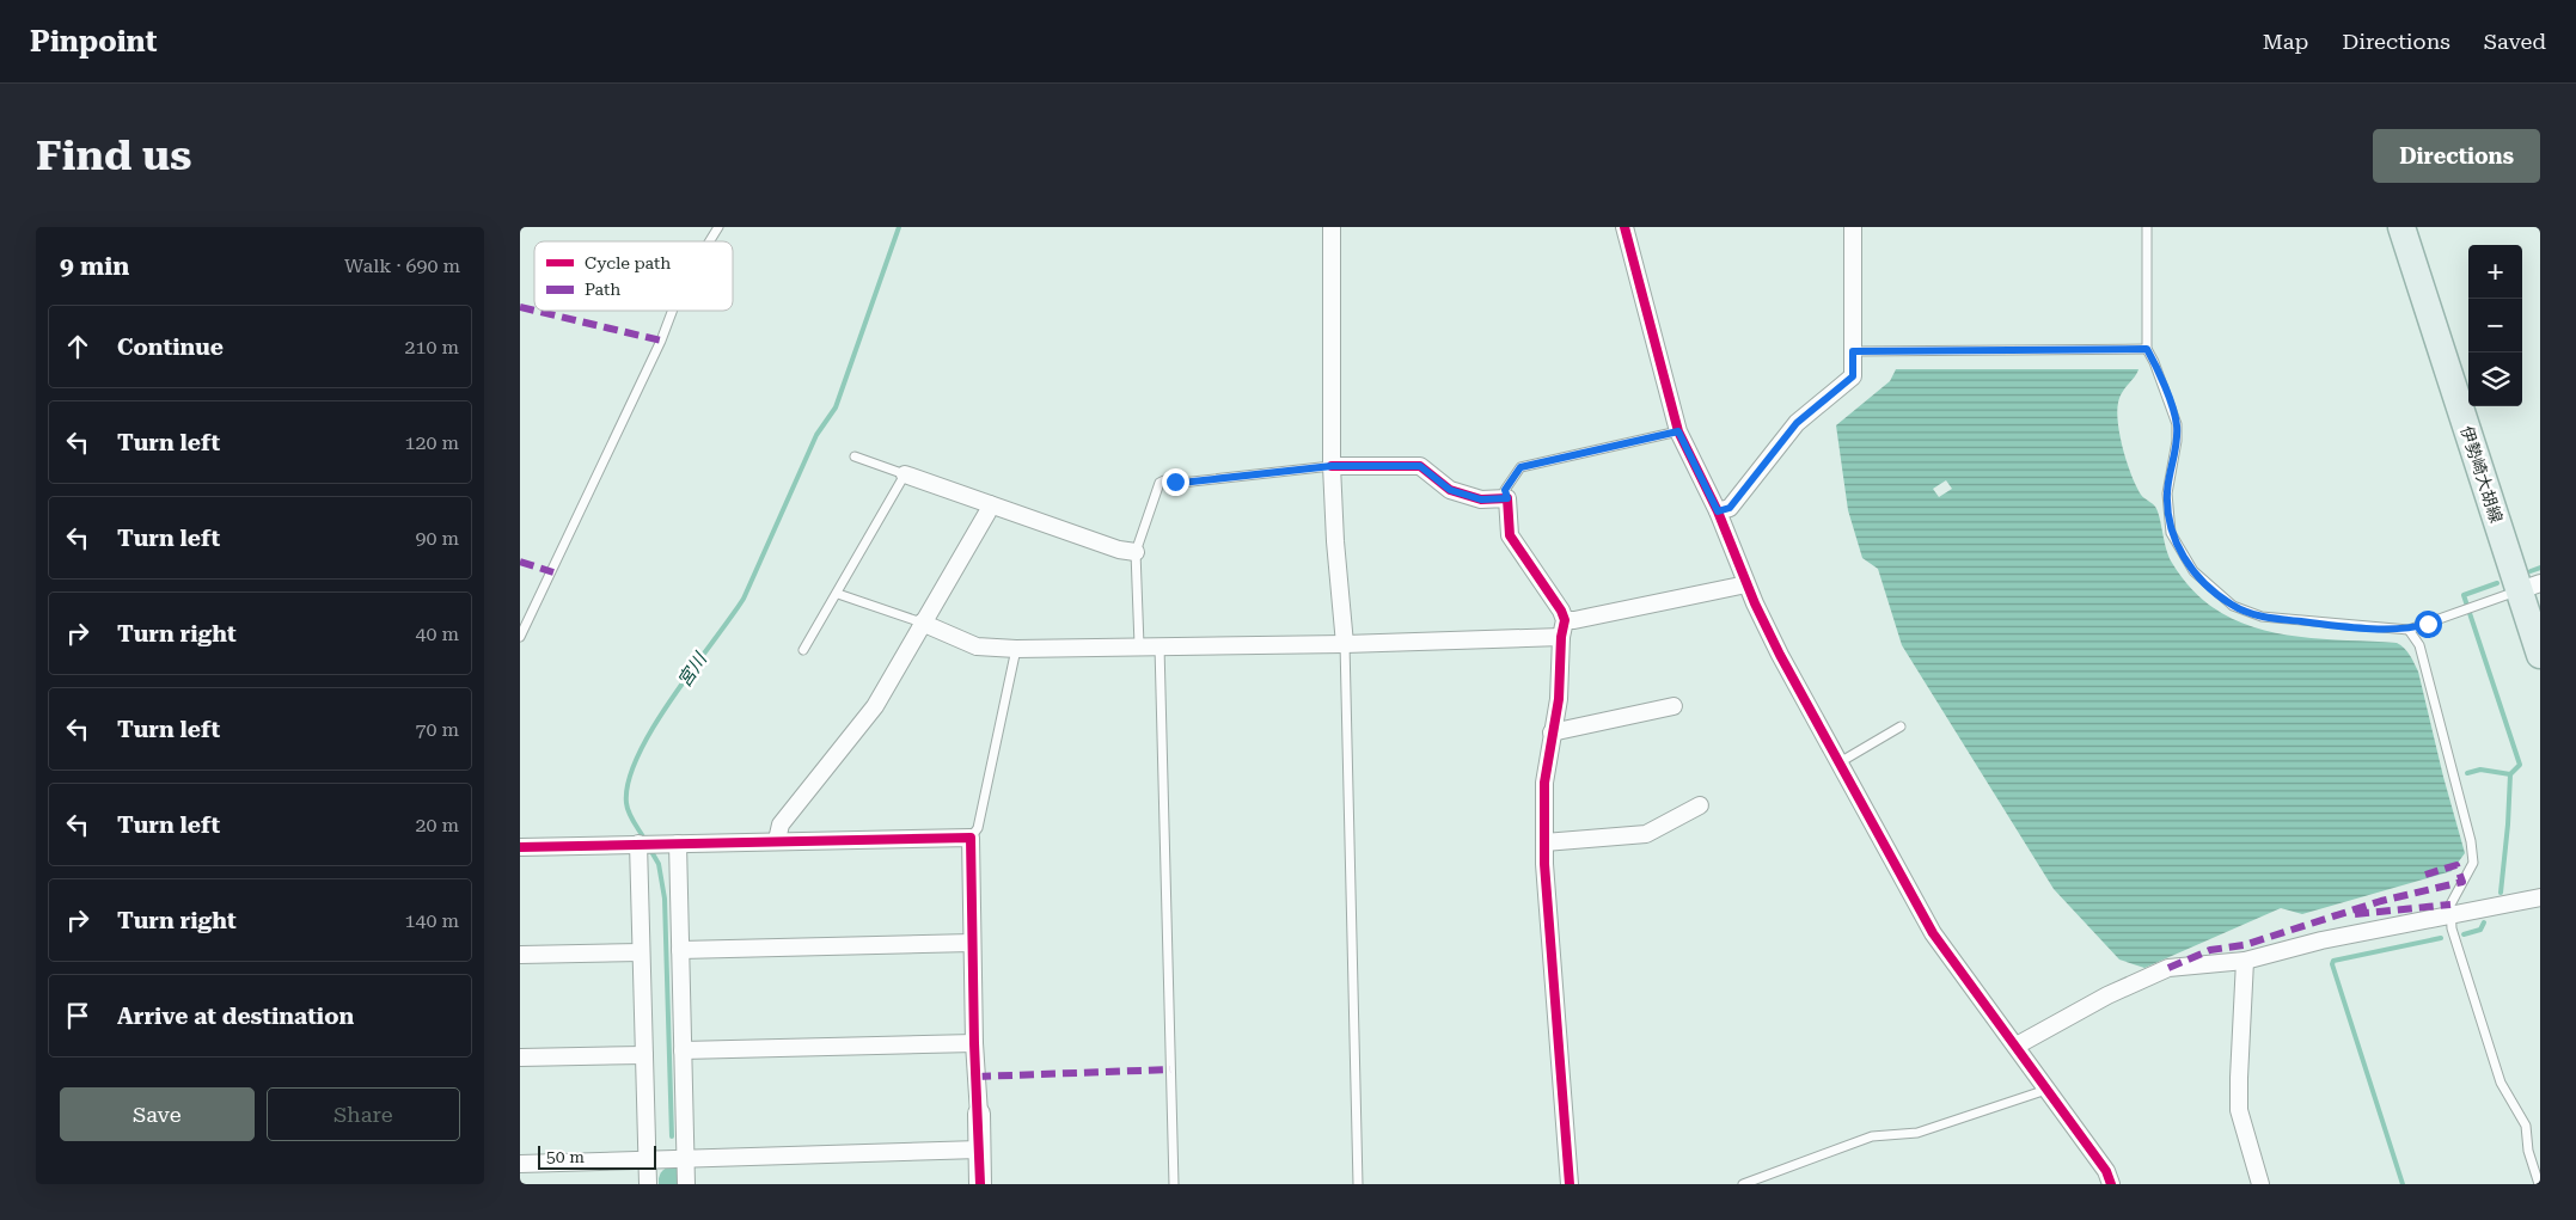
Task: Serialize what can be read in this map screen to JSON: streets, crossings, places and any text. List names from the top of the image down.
{
  "streets": {
    "main road": ["伊勢崎大胡線"]
  },
  "water": ["宮川"],
  "legend": ["Cycle path", "Path"],
  "scale_bar": "50 m",
  "page": {
    "header": "Pinpoint",
    "nav": ["Map", "Directions", "Saved"],
    "buttons": [
      "Directions",
      ["Save", "Share"]
    ],
    "title": "Find us",
    "heading": ["9 min", "Walk · 690 m"],
    "map_buttons": ["+", "−"],
    "list": [
      ["Continue", "210 m"],
      ["Turn left", "120 m"],
      ["Turn left", "90 m"],
      ["Turn right", "40 m"],
      ["Turn left", "70 m"],
      ["Turn left", "20 m"],
      ["Turn right", "140 m"],
      "Arrive at destination"
    ],
    "scale": "50 m"
  }
}
